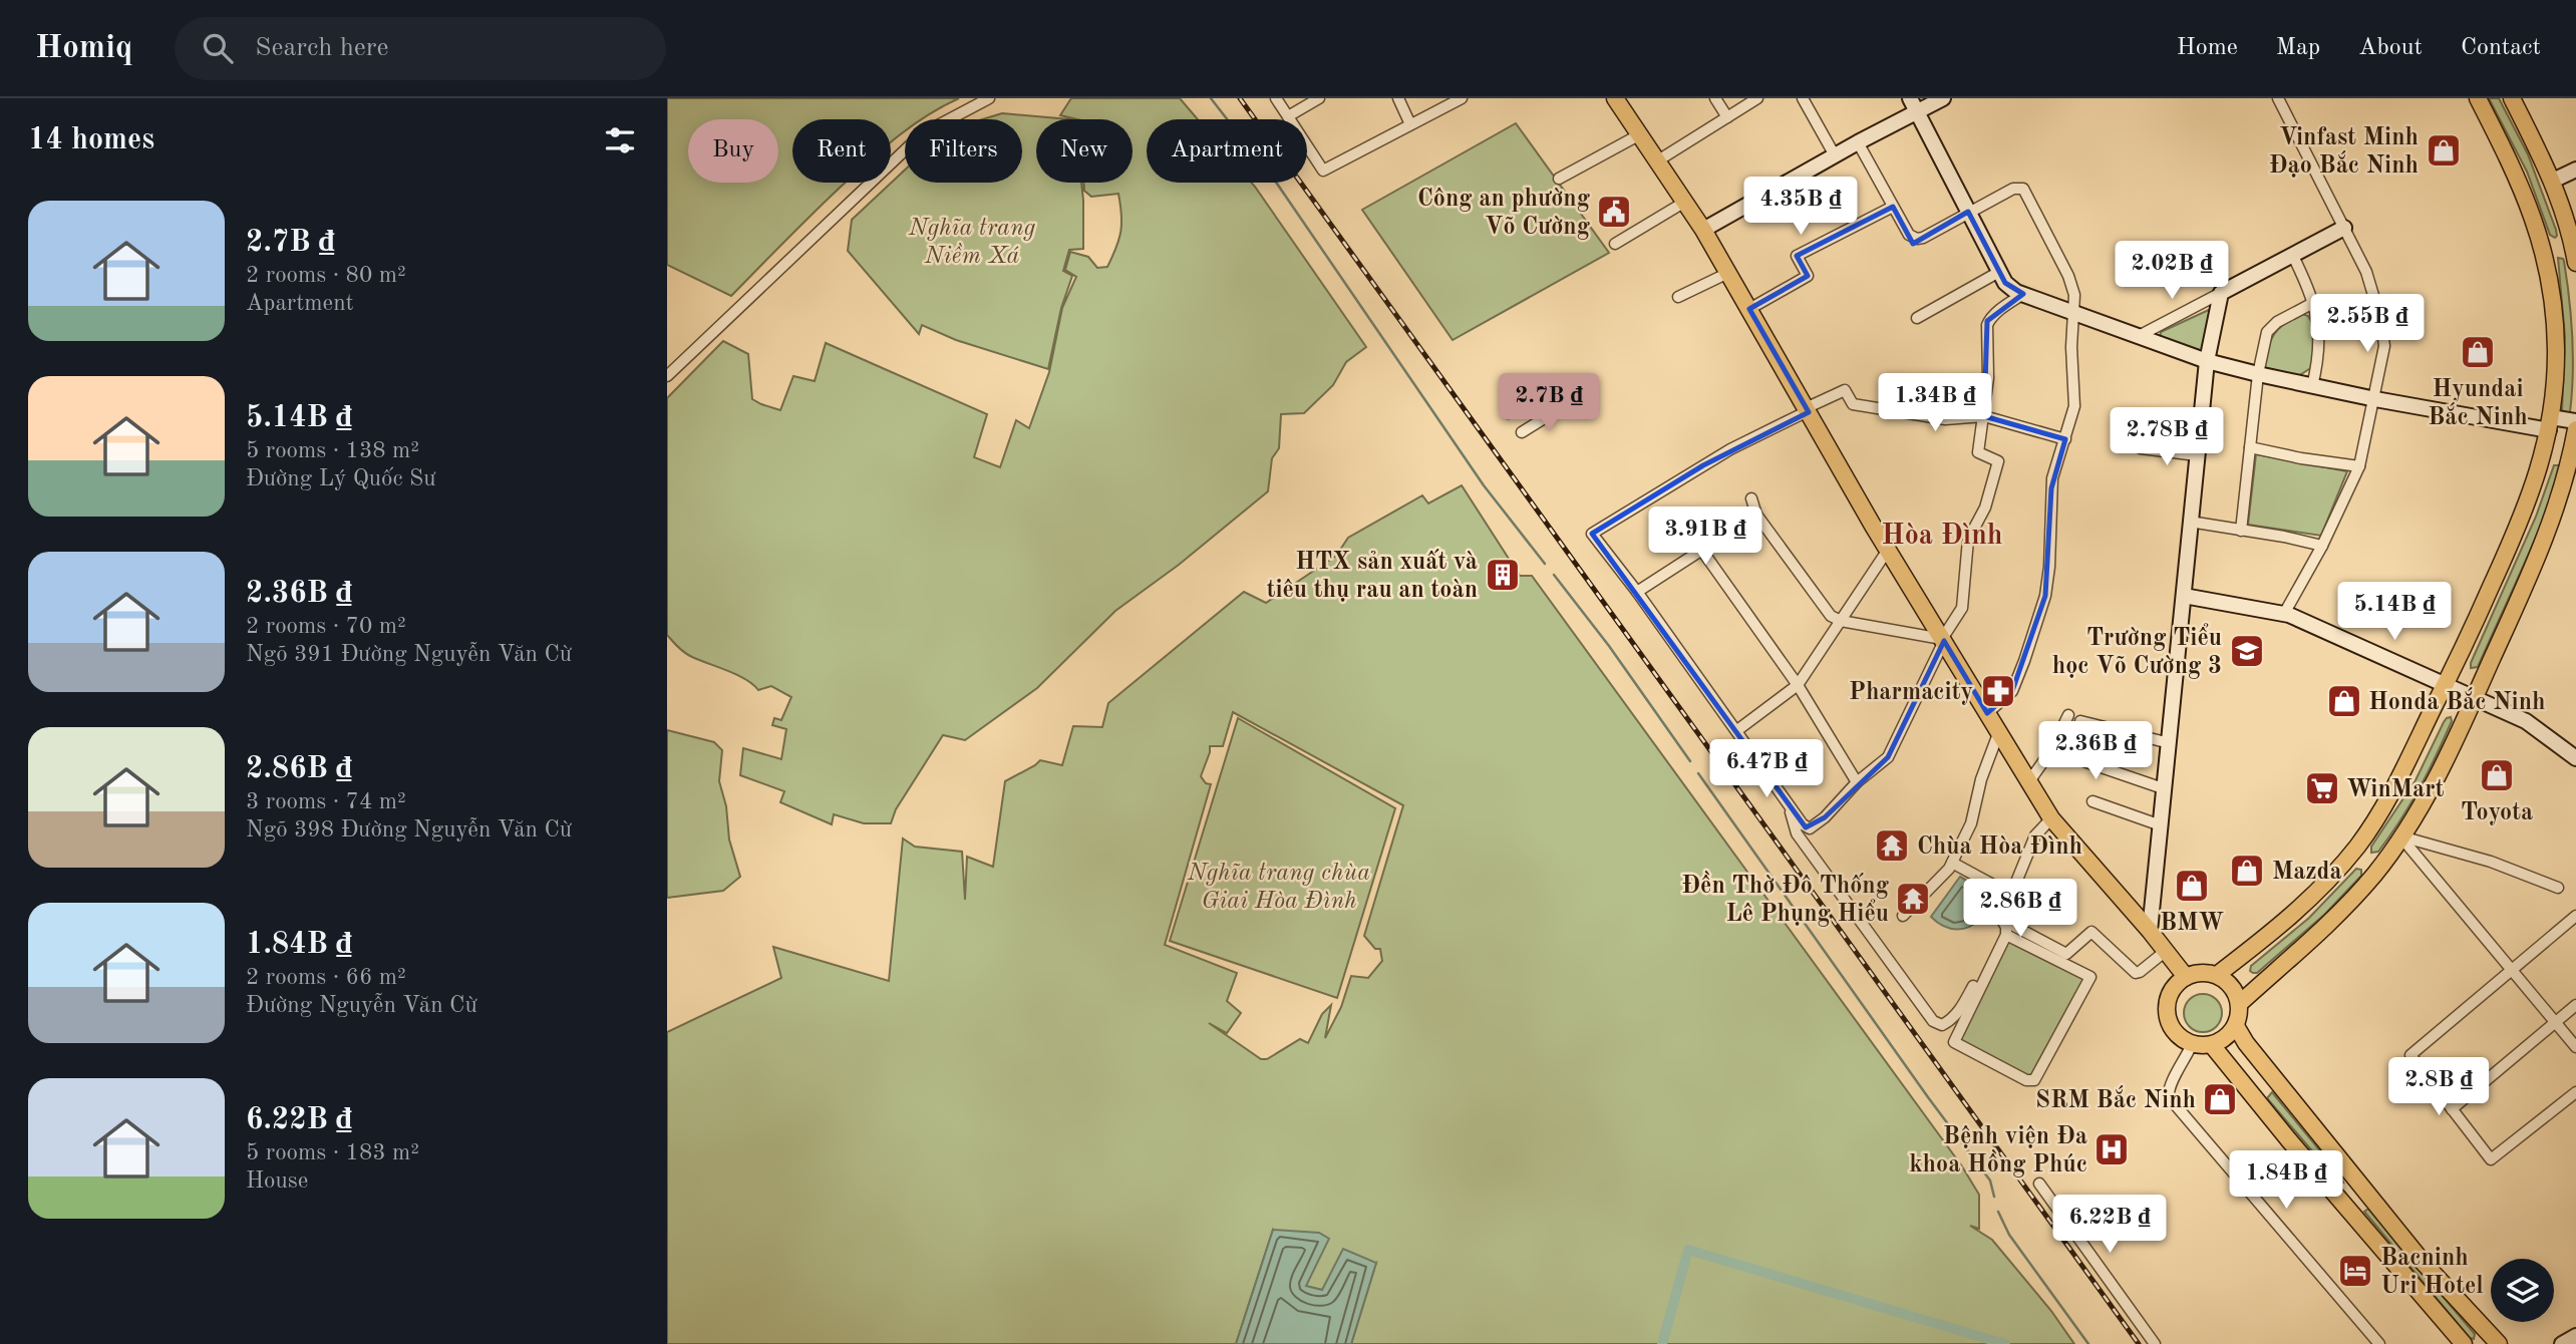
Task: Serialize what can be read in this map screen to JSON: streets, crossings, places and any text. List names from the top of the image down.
{
  "districts": ["Hòa Đình"],
  "parks": ["Nghĩa trang Niềm Xá", "Nghĩa trang chùa Giai Hòa Đình"],
  "places": {
    "shop": [
      "Vinfast Minh Đạo Bắc Ninh",
      "Hyundai Bắc Ninh",
      "Honda Bắc Ninh",
      "Toyota",
      "Mazda",
      "BMW",
      "SRM Bắc Ninh"
    ],
    "public building": ["Công an phường Võ Cường"],
    "building": ["HTX sản xuất và tiêu thụ rau an toàn"],
    "school or university": ["Trường Tiểu học Võ Cường 3"],
    "pharmacy": ["Pharmacity"],
    "supermarket": ["WinMart"],
    "temple": ["Chùa Hòa Đình", "Đền Thờ Đô Thống Lê Phụng Hiểu"],
    "hospital": ["Bệnh viện Đa khoa Hồng Phúc"],
    "hotel": ["Bacninh Uri Hotel"]
  },
  "page": {
    "header": "Homiq",
    "search": "Search here",
    "nav": [
      "Home",
      "Map",
      "About",
      "Contact"
    ],
    "heading": "14 homes",
    "chip": [
      "Buy",
      "Rent",
      "Filters",
      "New",
      "Apartment"
    ],
    "price": [
      "4.35B ₫",
      "2.02B ₫",
      "2.55B ₫",
      "2.7B ₫",
      "1.34B ₫",
      "2.78B ₫",
      "3.91B ₫",
      "5.14B ₫",
      "2.36B ₫",
      "6.47B ₫",
      "2.86B ₫",
      "2.8B ₫",
      "1.84B ₫",
      "6.22B ₫"
    ],
    "list": [
      {
        "name": "2.7B ₫",
        "note": "2 rooms · 80 m² · Apartment"
      },
      {
        "name": "5.14B ₫",
        "note": "5 rooms · 138 m² · Đường Lý Quốc Sư"
      },
      {
        "name": "2.36B ₫",
        "note": "2 rooms · 70 m² · Ngõ 391 Đường Nguyễn Văn Cừ"
      },
      {
        "name": "2.86B ₫",
        "note": "3 rooms · 74 m² · Ngõ 398 Đường Nguyễn Văn Cừ"
      },
      {
        "name": "1.84B ₫",
        "note": "2 rooms · 66 m² · Đường Nguyễn Văn Cừ"
      },
      {
        "name": "6.22B ₫",
        "note": "5 rooms · 183 m² · House"
      }
    ]
  }
}
